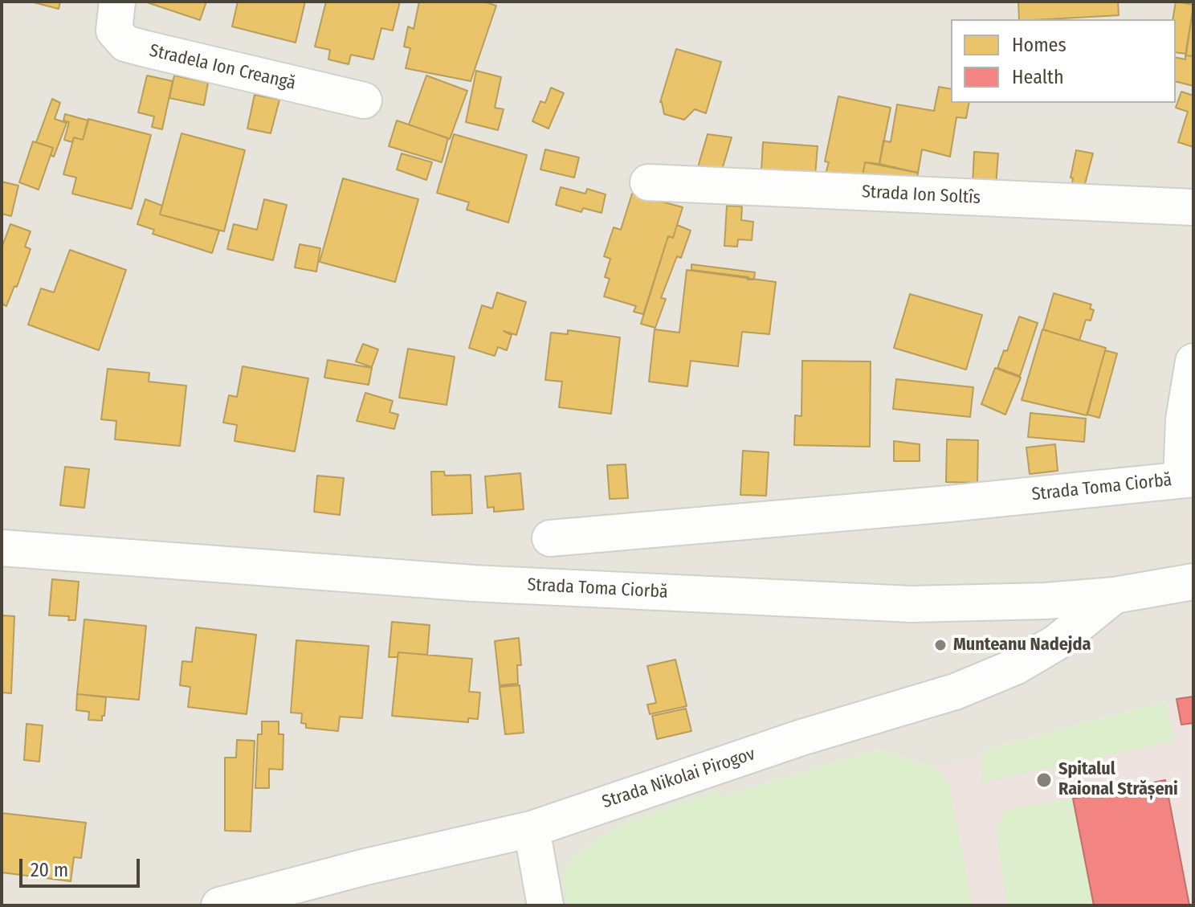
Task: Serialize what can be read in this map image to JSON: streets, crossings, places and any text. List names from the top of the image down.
{
  "streets": {
    "street": [
      "Stradela Ion Creangă",
      "Strada Ion Soltîs",
      "Strada Toma Ciorbă",
      "Strada Nikolai Pirogov"
    ]
  },
  "crossings": [
    ["Strada Toma Ciorbă", "Strada Nikolai Pirogov"]
  ],
  "places": ["Munteanu Nadejda", "Spitalul Raional Strășeni"],
  "legend": ["Homes", "Health"],
  "scale_bar": "20 m"
}
